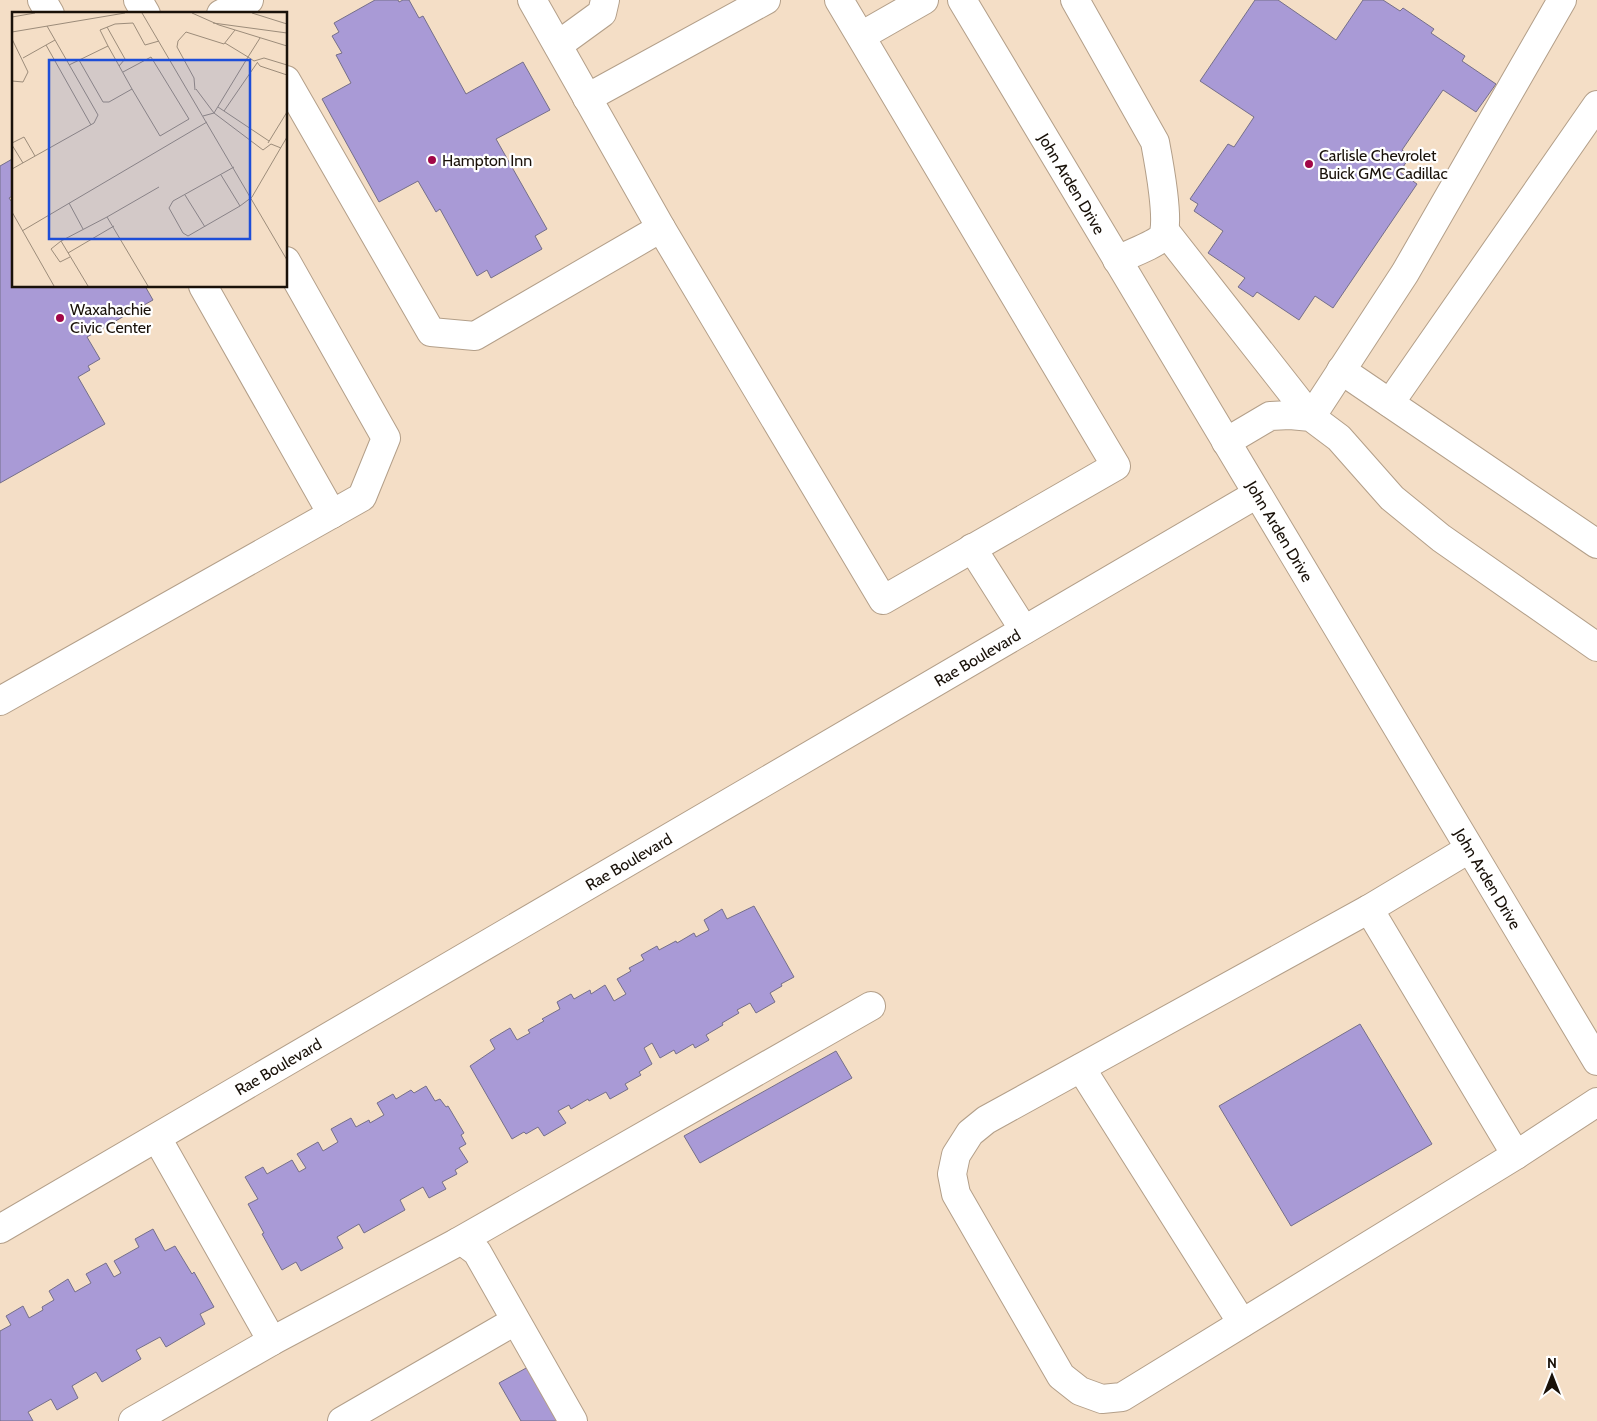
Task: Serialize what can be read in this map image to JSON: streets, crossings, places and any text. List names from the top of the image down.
{
  "streets": {
    "street": ["John Arden Drive", "Rae Boulevard"]
  },
  "crossings": [
    ["John Arden Drive", "Rae Boulevard"]
  ],
  "places": ["Hampton Inn", "Carlisle Chevrolet Buick GMC Cadillac", "Waxahachie Civic Center"],
  "north": "top"
}
